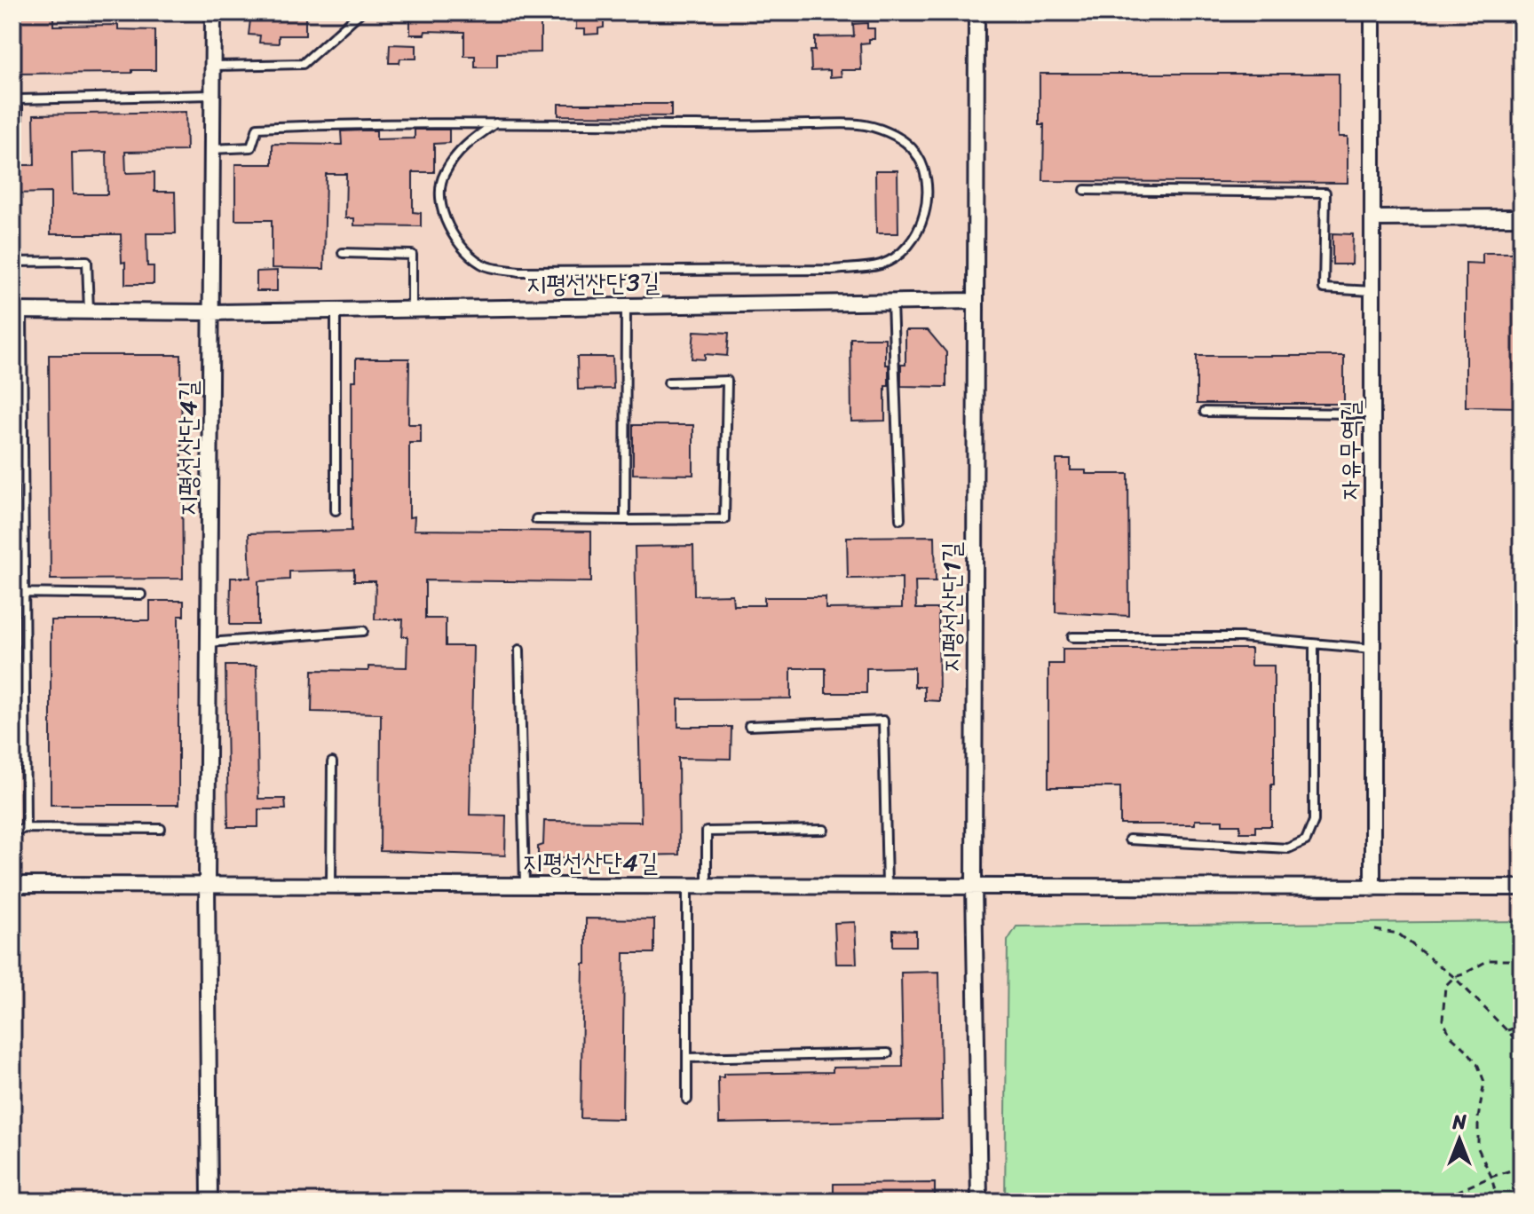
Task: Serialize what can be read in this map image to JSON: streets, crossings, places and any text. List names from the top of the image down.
{
  "streets": {
    "street": [
      "지평선산단3길",
      "지평선산단4길",
      "자유무역길",
      "지평선산단1길"
    ]
  },
  "crossings": [
    ["지평선산단3길", "지평선산단4길"],
    ["지평선산단3길", "지평선산단1길"],
    ["지평선산단4길", "지평선산단1길"]
  ],
  "north": "top"
}
